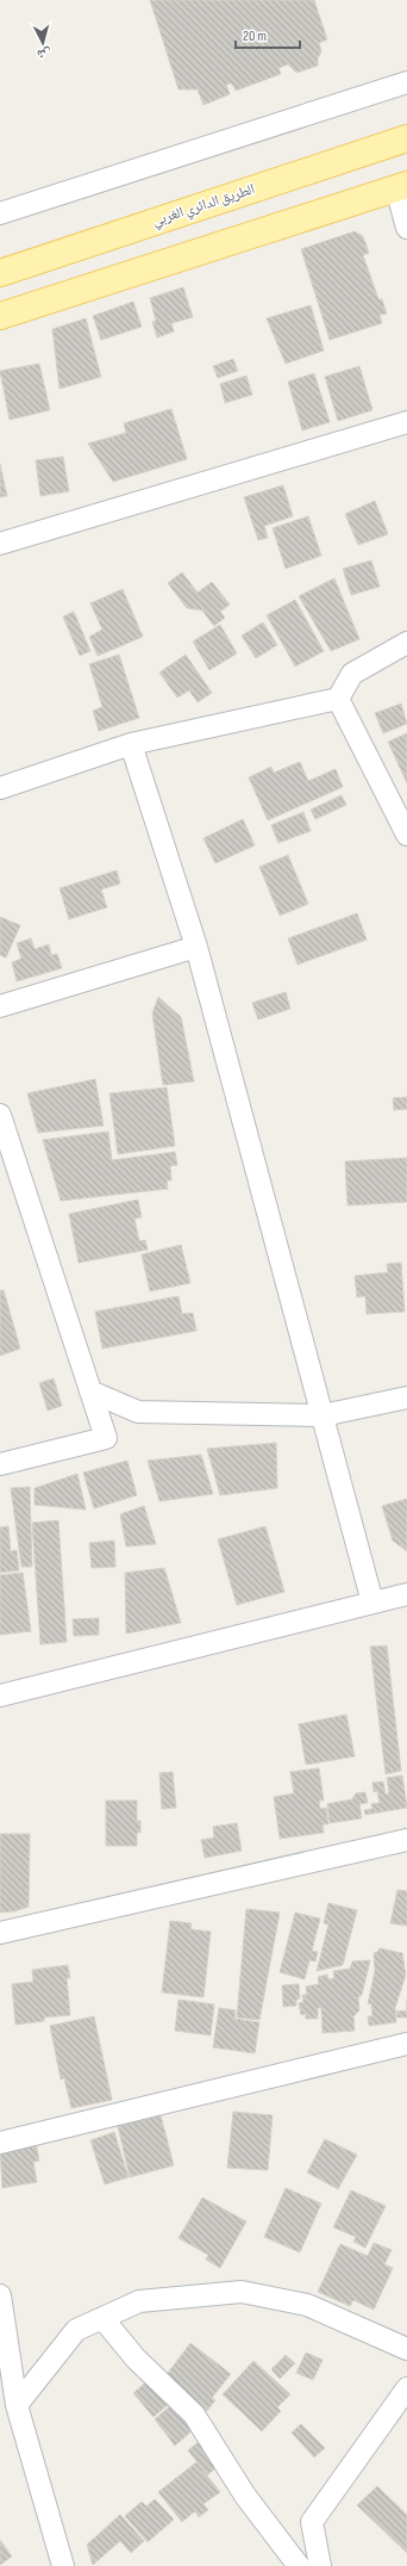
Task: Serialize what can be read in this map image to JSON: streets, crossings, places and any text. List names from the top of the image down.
{
  "streets": {
    "main road": ["الطريق الدائري الغربي"]
  },
  "scale_bar": "20 m",
  "north": "bottom"
}
